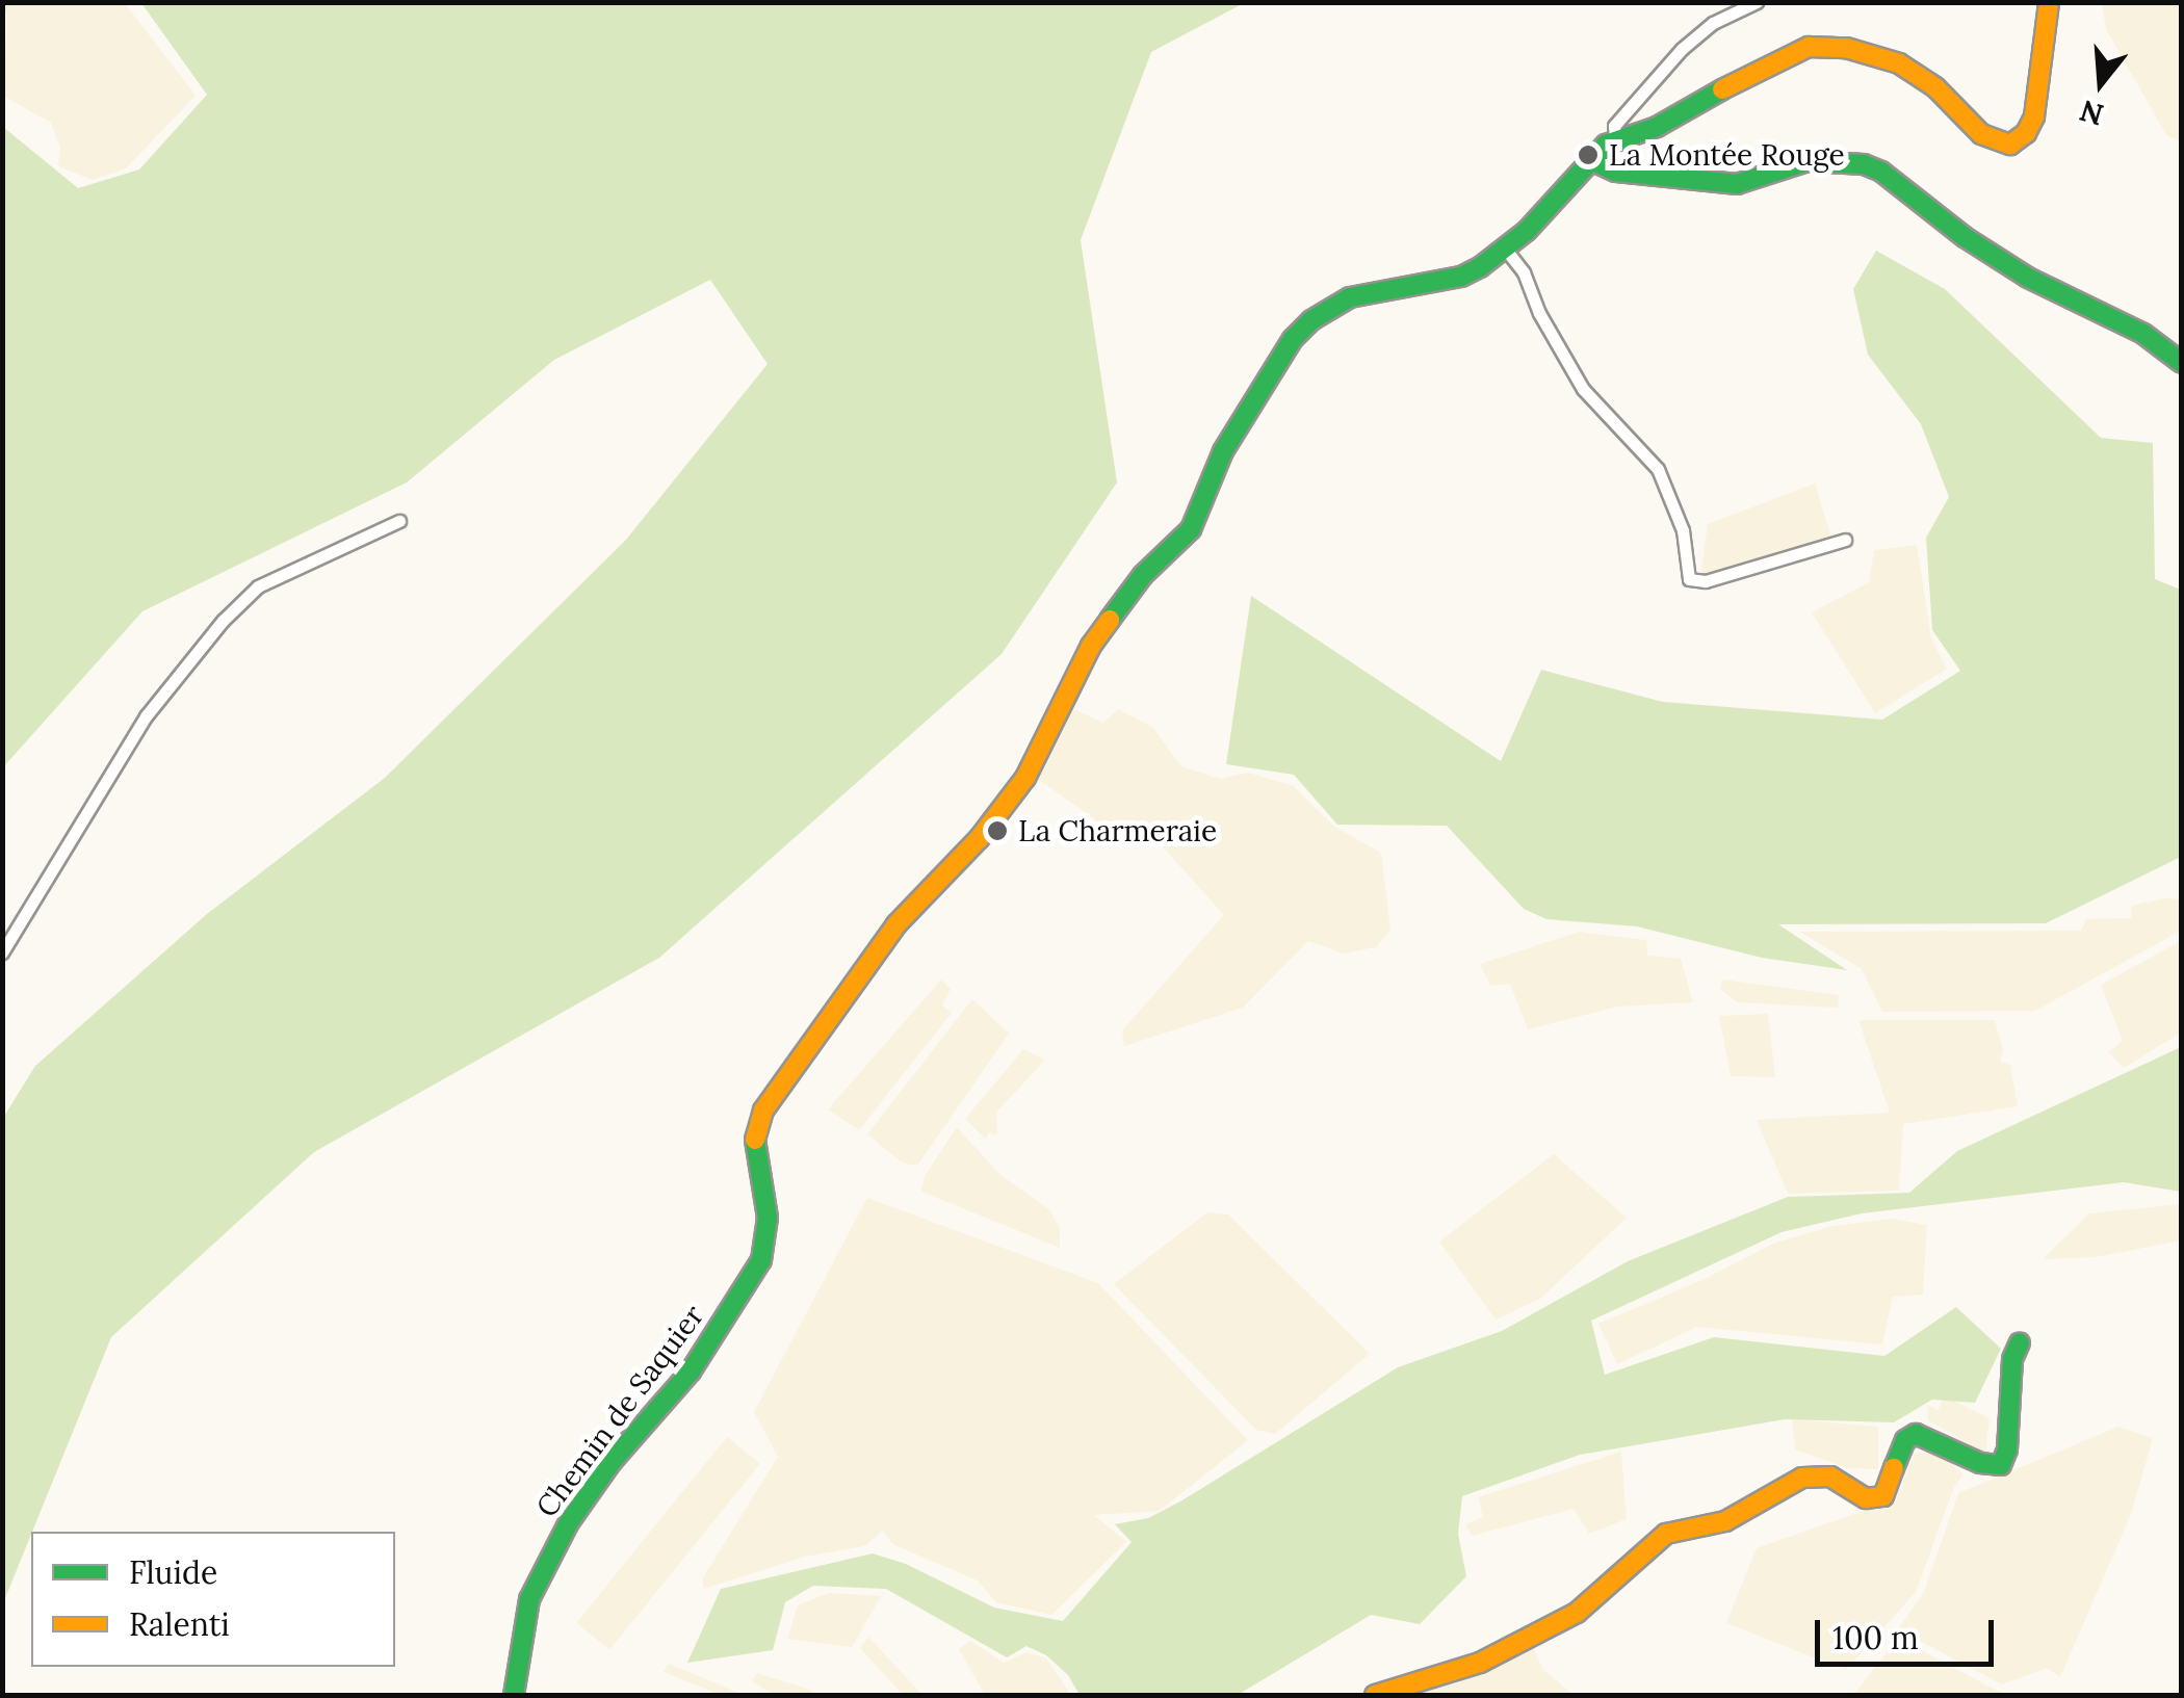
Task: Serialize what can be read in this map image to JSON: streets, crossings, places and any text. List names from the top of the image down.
{
  "streets": {
    "street": ["Chemin de Saquier"]
  },
  "places": ["La Montée Rouge", "La Charmeraie"],
  "legend": ["Fluide", "Ralenti"],
  "scale_bar": "100 m",
  "north": "bottom"
}
